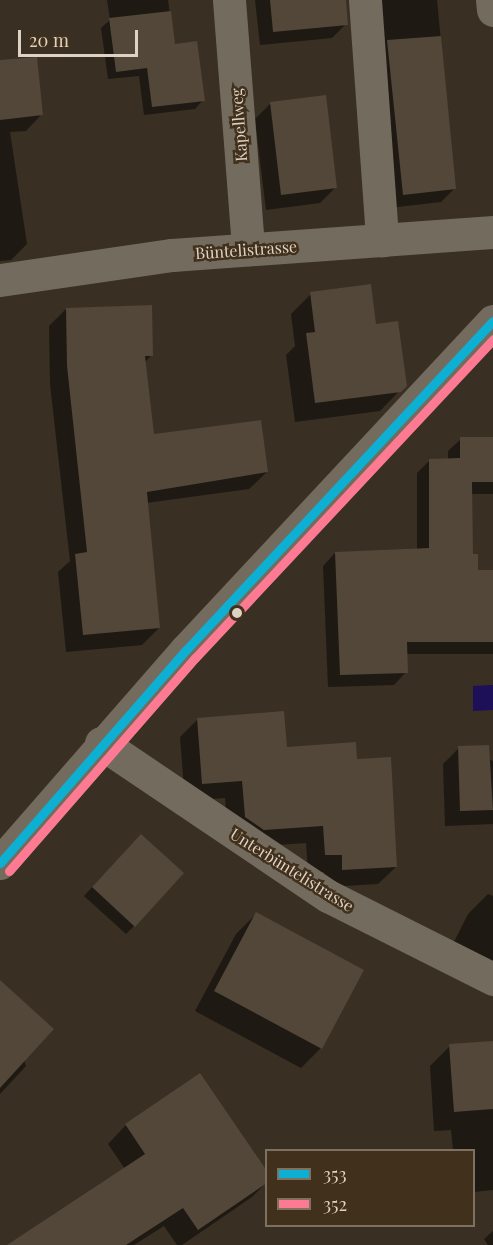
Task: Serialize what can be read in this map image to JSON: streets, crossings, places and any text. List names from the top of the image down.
{
  "streets": {
    "street": ["Kapellweg", "Büntelistrasse", "Unterbüntelistrasse"]
  },
  "crossings": [
    ["Kapellweg", "Büntelistrasse"]
  ],
  "lines": ["transit line 353", "transit line 352"],
  "legend": ["353", "352"],
  "scale_bar": "20 m"
}
